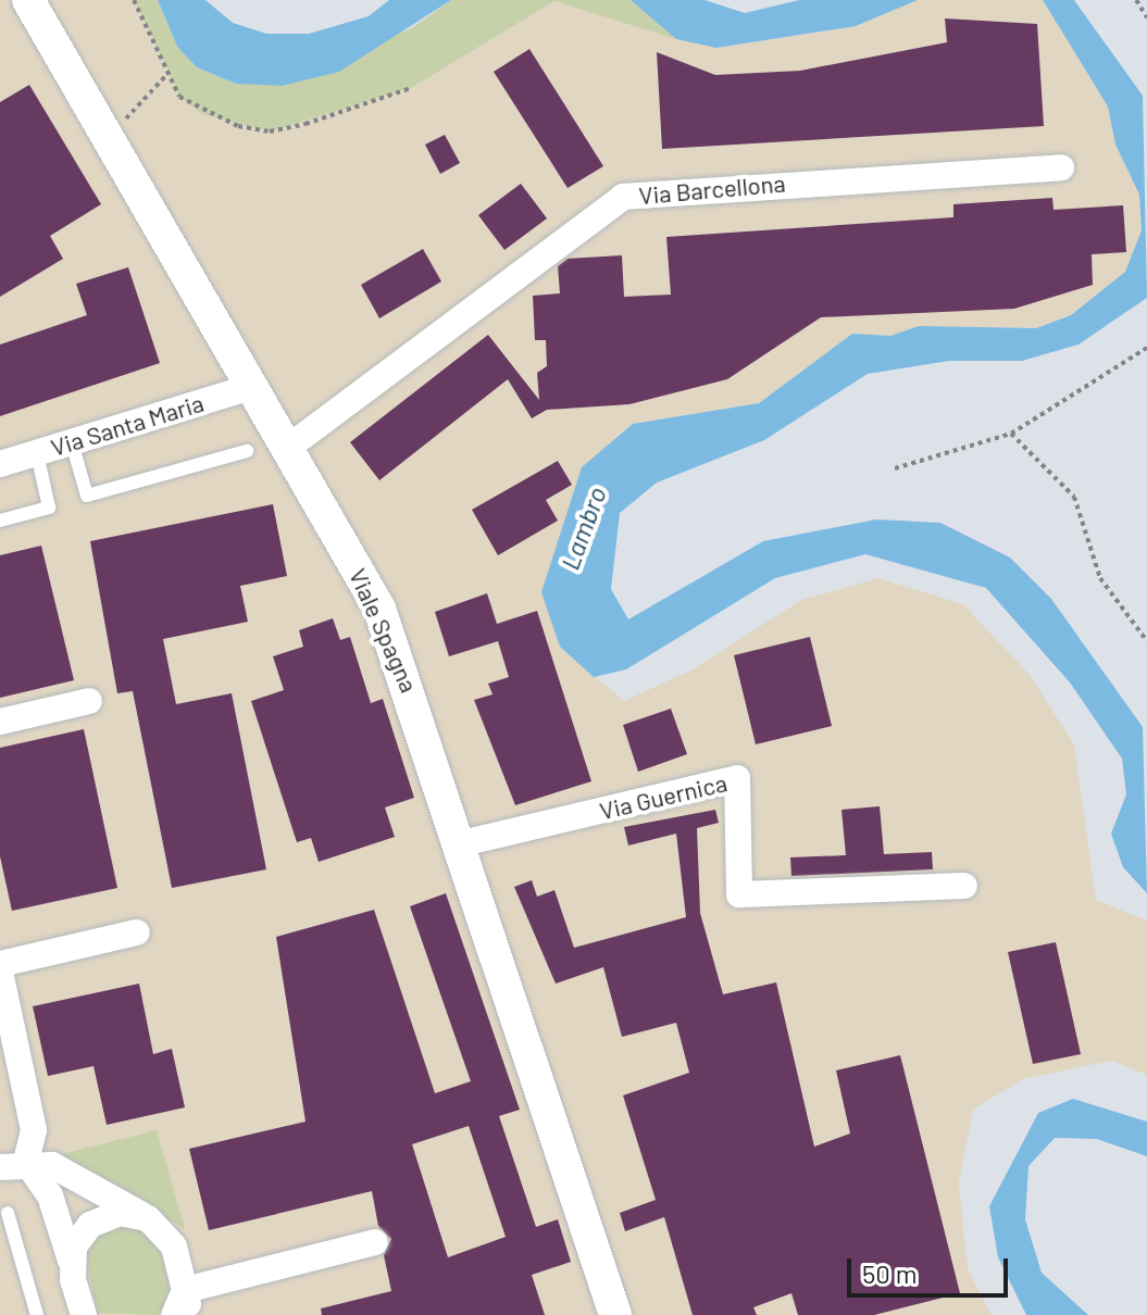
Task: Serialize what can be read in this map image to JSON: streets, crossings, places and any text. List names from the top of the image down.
{
  "streets": {
    "street": [
      "Via Barcellona",
      "Via Santa Maria",
      "Viale Spagna",
      "Via Guernica"
    ]
  },
  "crossings": [
    ["Via Barcellona", "Viale Spagna"],
    ["Via Santa Maria", "Viale Spagna"],
    ["Viale Spagna", "Via Guernica"]
  ],
  "water": ["Lambro"],
  "scale_bar": "50 m"
}
